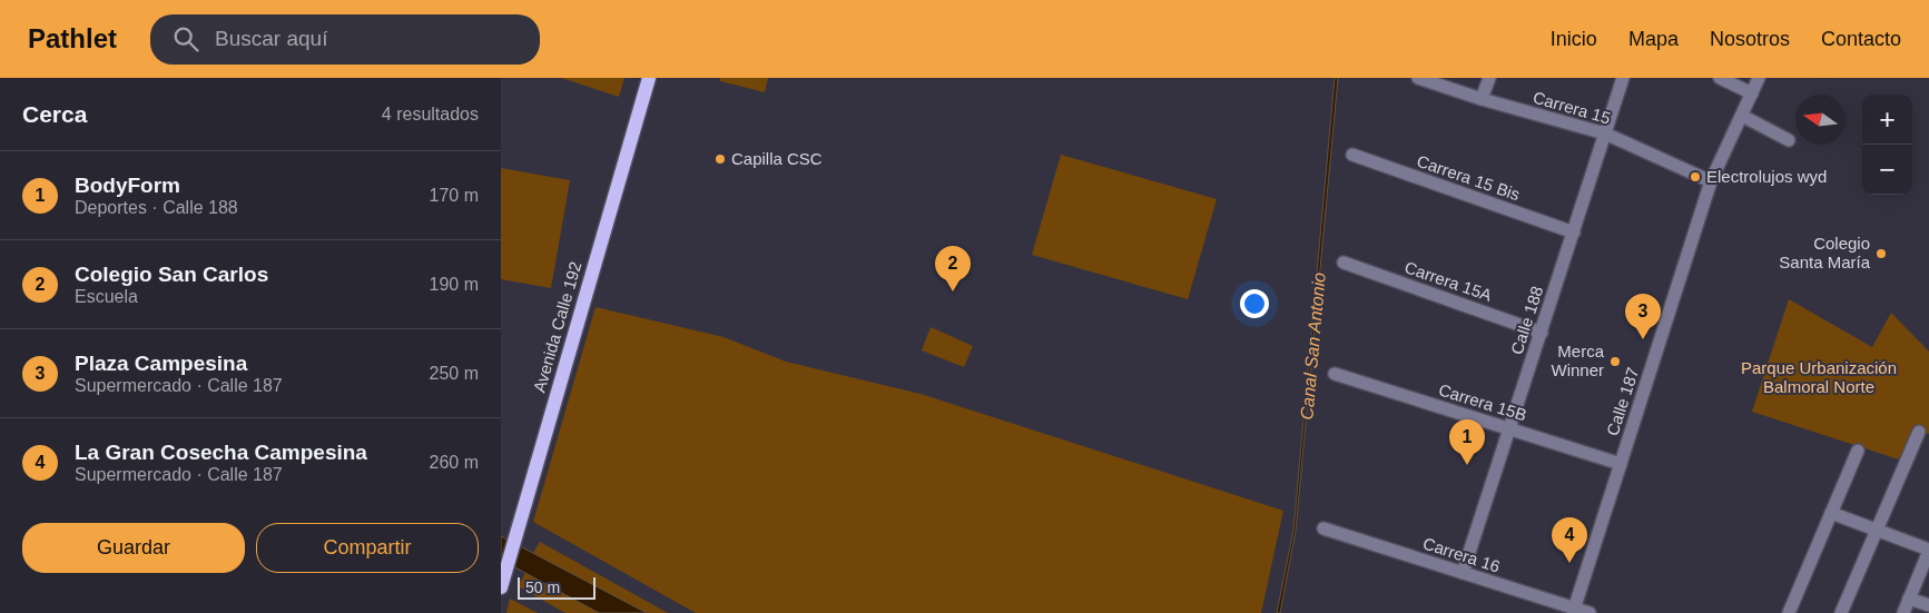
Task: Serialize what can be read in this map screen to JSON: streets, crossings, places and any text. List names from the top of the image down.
{
  "streets": {
    "main road": ["Avenida Calle 192"],
    "street": [
      "Carrera 15",
      "Carrera 15 Bis",
      "Carrera 15A",
      "Calle 188",
      "Calle 187",
      "Carrera 15B",
      "Carrera 16"
    ]
  },
  "crossings": [
    ["Carrera 15", "Calle 188"],
    ["Carrera 15", "Calle 187"],
    ["Carrera 15 Bis", "Calle 188"],
    ["Carrera 15A", "Calle 188"],
    ["Calle 188", "Carrera 15B"],
    ["Calle 188", "Carrera 16"],
    ["Calle 187", "Carrera 15B"],
    ["Calle 187", "Carrera 16"]
  ],
  "water": ["Canal San Antonio"],
  "parks": ["Parque Urbanización Balmoral Norte"],
  "places": [
    "Capilla CSC",
    "Electrolujos wyd",
    "Colegio Santa María",
    "Merca Winner"
  ],
  "scale_bar": "50 m",
  "north": "left",
  "page": {
    "header": "Pathlet",
    "search": "Buscar aquí",
    "nav": [
      "Inicio",
      "Mapa",
      "Nosotros",
      "Contacto"
    ],
    "heading": ["Cerca", "4 resultados"],
    "map_buttons": ["+", "−"],
    "list": [
      {
        "mark": "1",
        "name": "BodyForm",
        "note": "Deportes · Calle 188",
        "value": "170 m"
      },
      {
        "mark": "2",
        "name": "Colegio San Carlos",
        "note": "Escuela",
        "value": "190 m"
      },
      {
        "mark": "3",
        "name": "Plaza Campesina",
        "note": "Supermercado · Calle 187",
        "value": "250 m"
      },
      {
        "mark": "4",
        "name": "La Gran Cosecha Campesina",
        "note": "Supermercado · Calle 187",
        "value": "260 m"
      }
    ],
    "pins": [
      "2",
      "3",
      "1",
      "4"
    ],
    "buttons": ["Guardar", "Compartir"],
    "scale": "50 m"
  }
}
